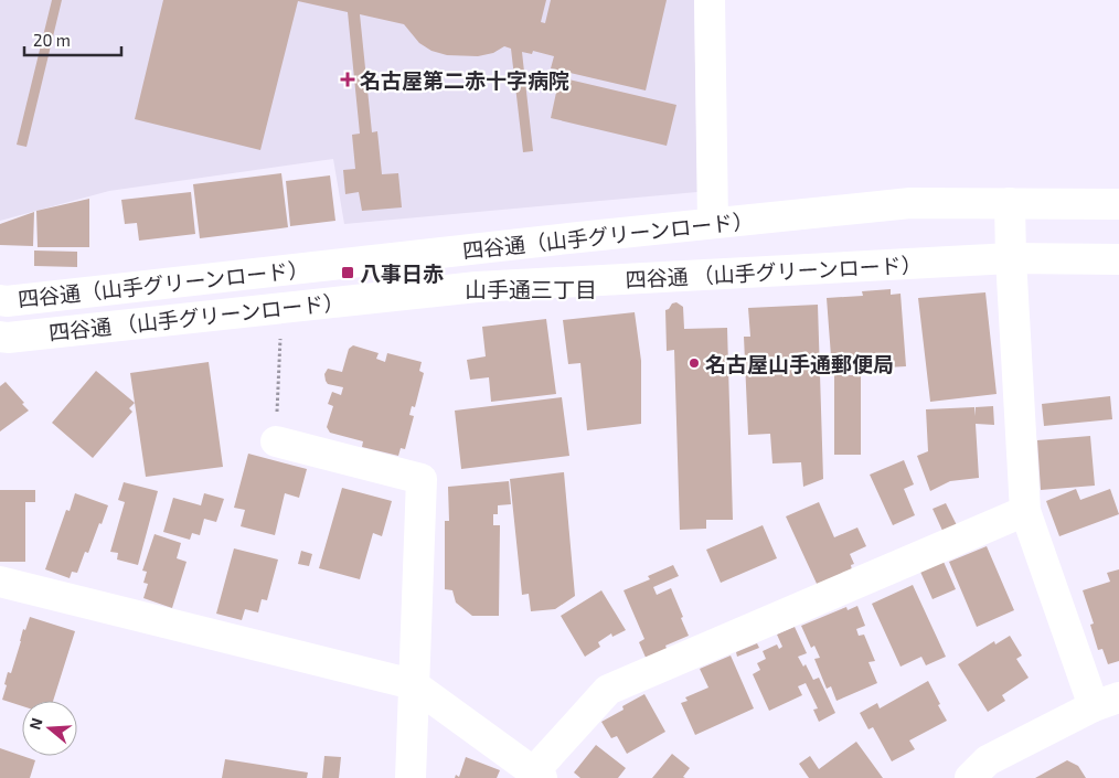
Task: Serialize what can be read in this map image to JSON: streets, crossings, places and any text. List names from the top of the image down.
{
  "streets": {
    "street": ["四谷通（山手グリーンロード）", "四谷通 （山手グリーンロード）"]
  },
  "districts": ["山手通三丁目"],
  "places": {
    "health": ["名古屋第二赤十字病院"],
    "transit": ["八事日赤"],
    "other": ["名古屋山手通郵便局"]
  },
  "scale_bar": "20 m",
  "north": "left"
}
